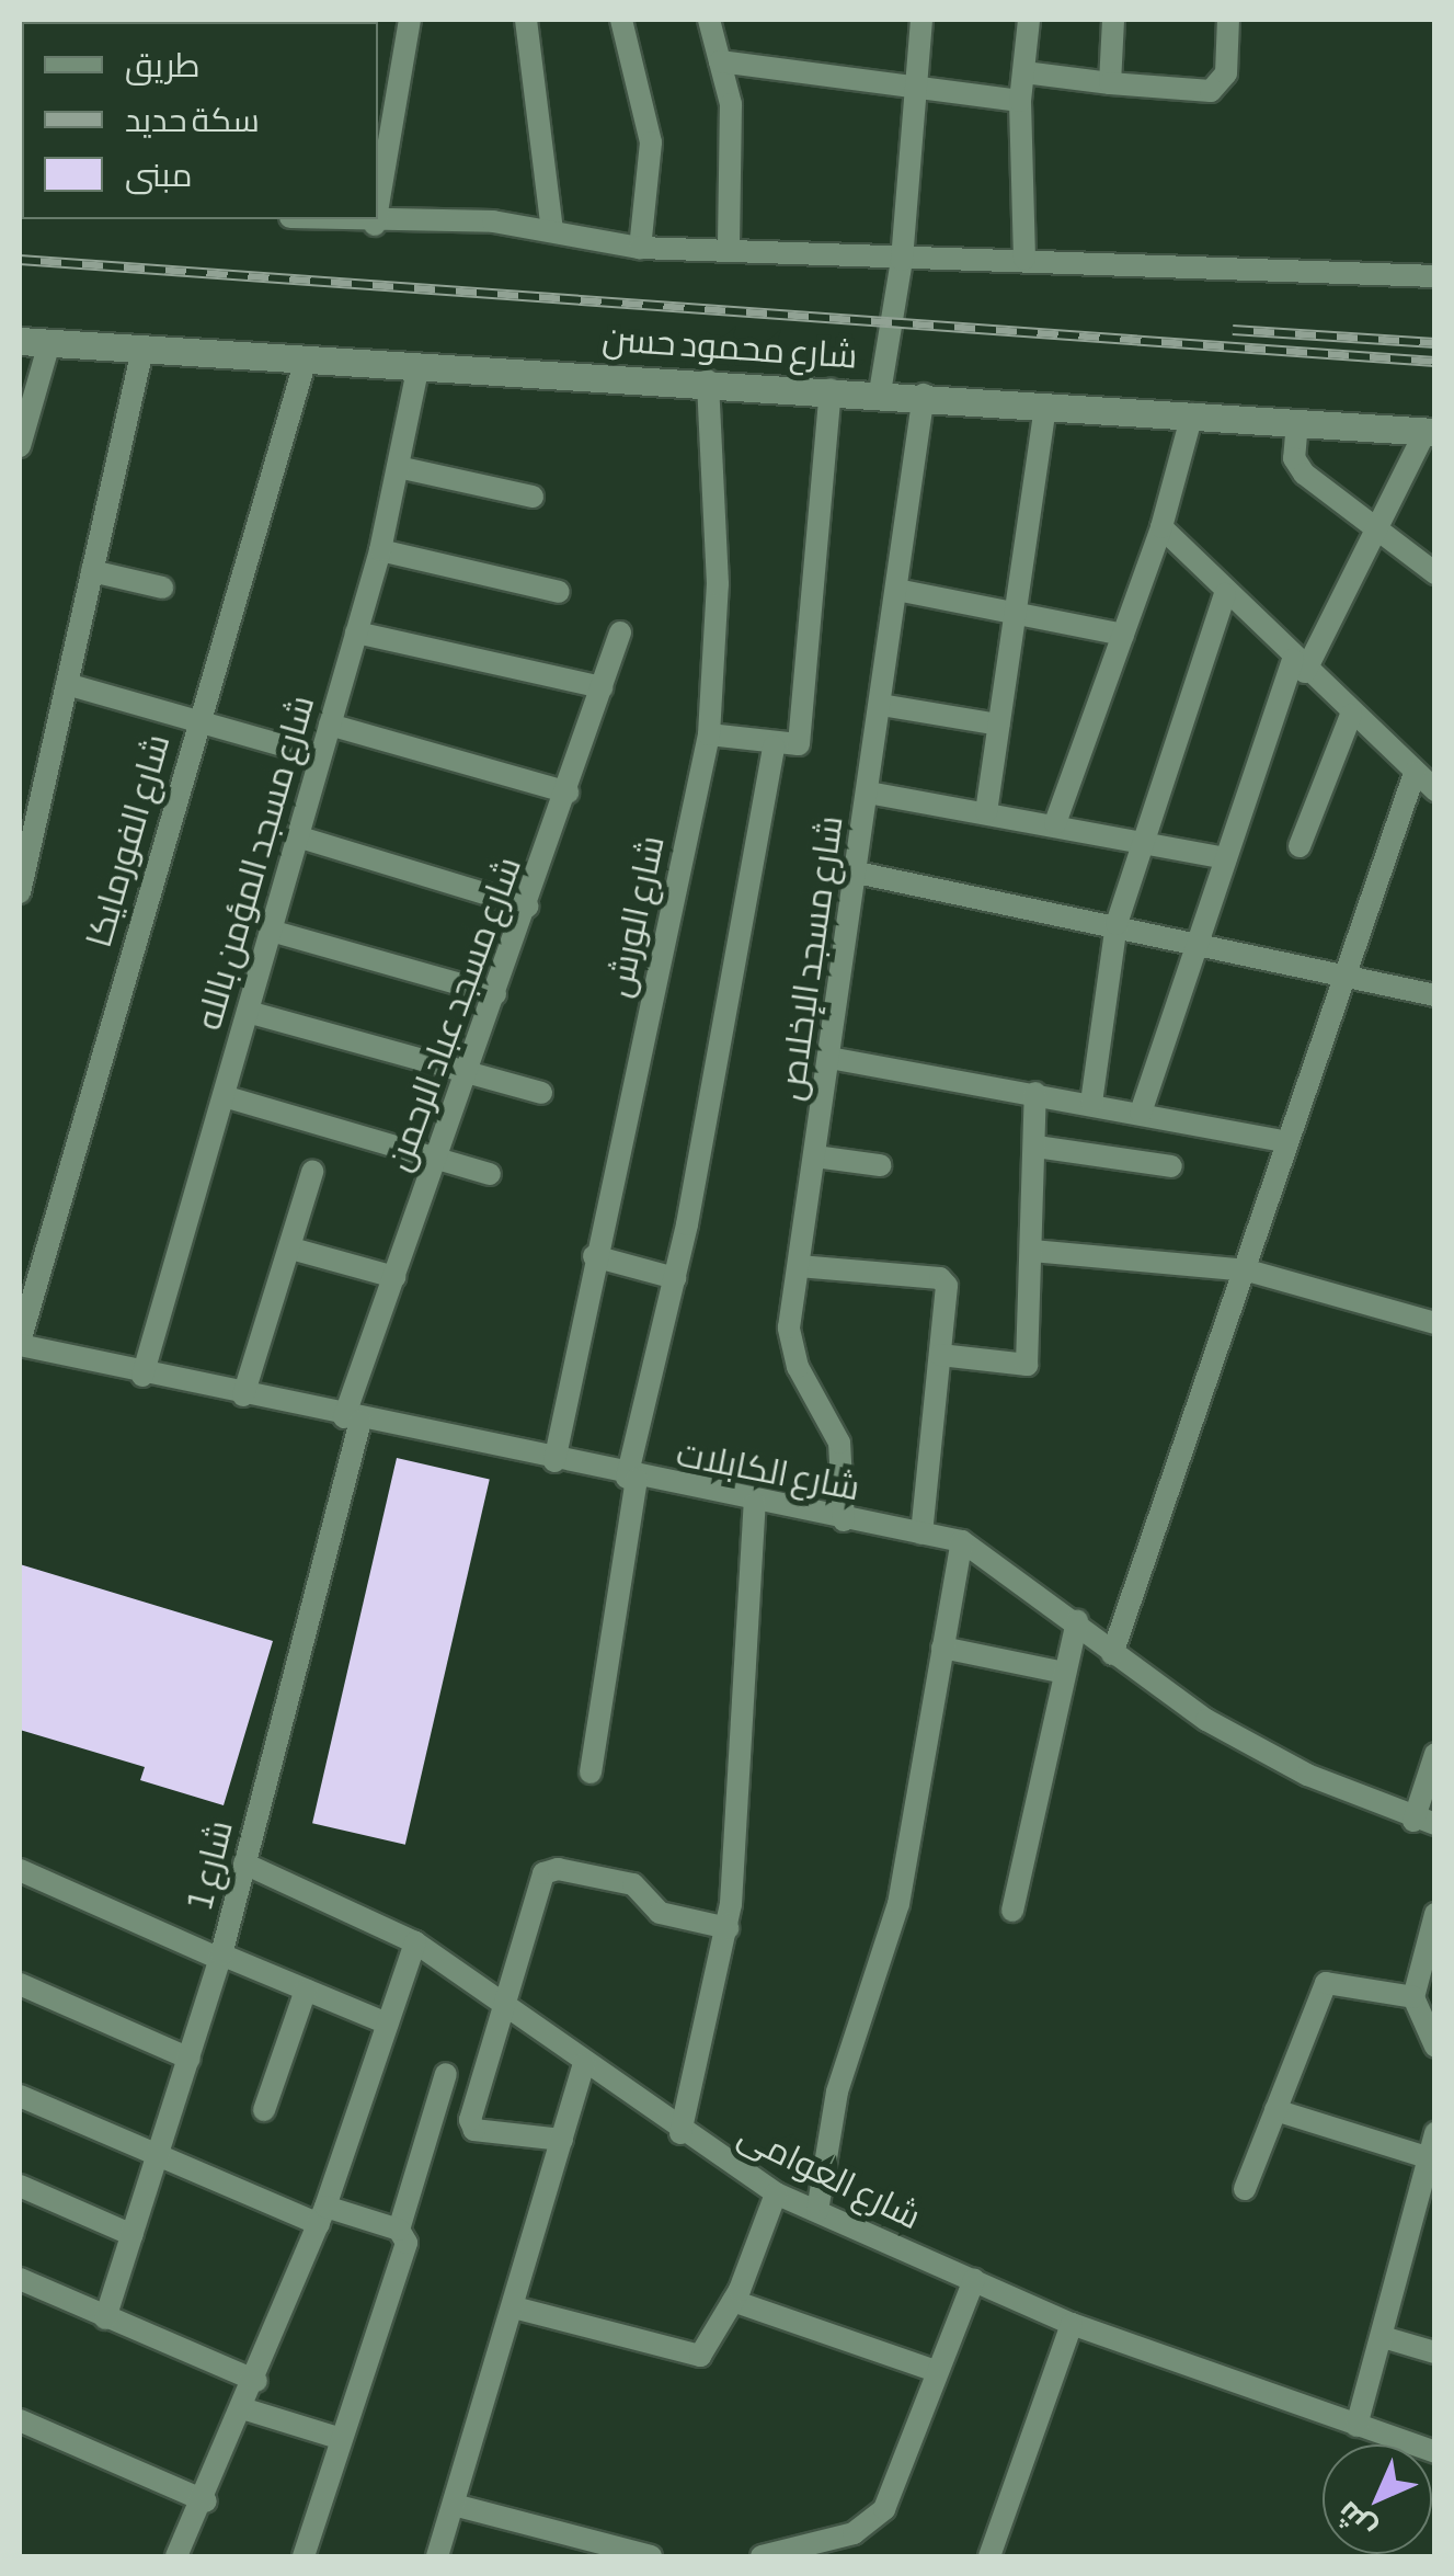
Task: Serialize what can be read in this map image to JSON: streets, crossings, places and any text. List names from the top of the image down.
{
  "streets": {
    "street": [
      "شارع محمود حسن",
      "شارع الفورمايكا",
      "شارع مسجد المؤمن بالله",
      "شارع الورش",
      "شارع مسجد الإخلاص",
      "شارع مسجد عباد الرحمن",
      "شارع الكابلات",
      "شارع 1",
      "شارع العوامى"
    ]
  },
  "crossings": [
    ["شارع محمود حسن", "شارع الفورمايكا"],
    ["شارع محمود حسن", "شارع مسجد المؤمن بالله"],
    ["شارع محمود حسن", "شارع الورش"],
    ["شارع محمود حسن", "شارع مسجد الإخلاص"],
    ["شارع الفورمايكا", "شارع الكابلات"],
    ["شارع مسجد المؤمن بالله", "شارع الكابلات"],
    ["شارع الورش", "شارع الكابلات"],
    ["شارع مسجد الإخلاص", "شارع الكابلات"],
    ["شارع مسجد عباد الرحمن", "شارع الكابلات"],
    ["شارع مسجد عباد الرحمن", "شارع 1"],
    ["شارع الكابلات", "شارع 1"],
    ["شارع 1", "شارع العوامى"]
  ],
  "legend": ["طريق", "سكة حديد", "مبنى"],
  "north": "bottom left"
}
